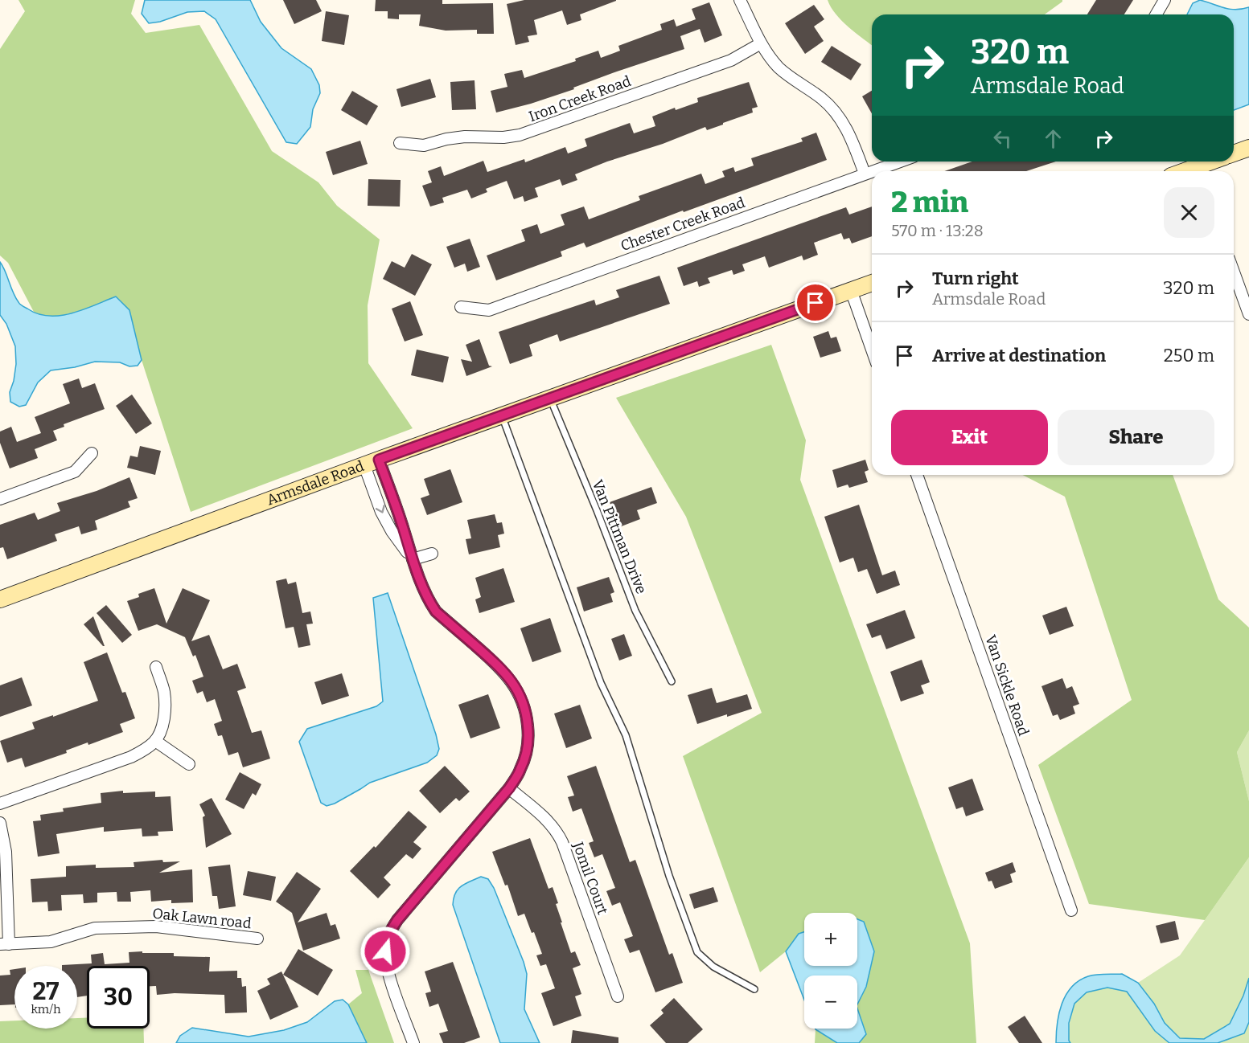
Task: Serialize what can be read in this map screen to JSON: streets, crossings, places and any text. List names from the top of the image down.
{
  "streets": {
    "street": [
      "Iron Creek Road",
      "Chester Creek Road",
      "Armsdale Road",
      "Van Sickle Road",
      "Jomil Court",
      "Oak Lawn road"
    ],
    "lane": ["Van Pittman Drive"]
  },
  "crossings": [
    ["Armsdale Road", "Van Pittman Drive"]
  ],
  "page": {
    "turn": ["320 m", "Armsdale Road"],
    "heading": ["2 min", "570 m · 13:28"],
    "list": [
      {
        "name": "Turn right",
        "note": "Armsdale Road",
        "value": "320 m"
      },
      {
        "name": "Arrive at destination",
        "value": "250 m"
      }
    ],
    "buttons": ["Exit", "Share"],
    "map_buttons": ["+", "−"],
    "speed": "27 km/h",
    "limit": "30"
  }
}
